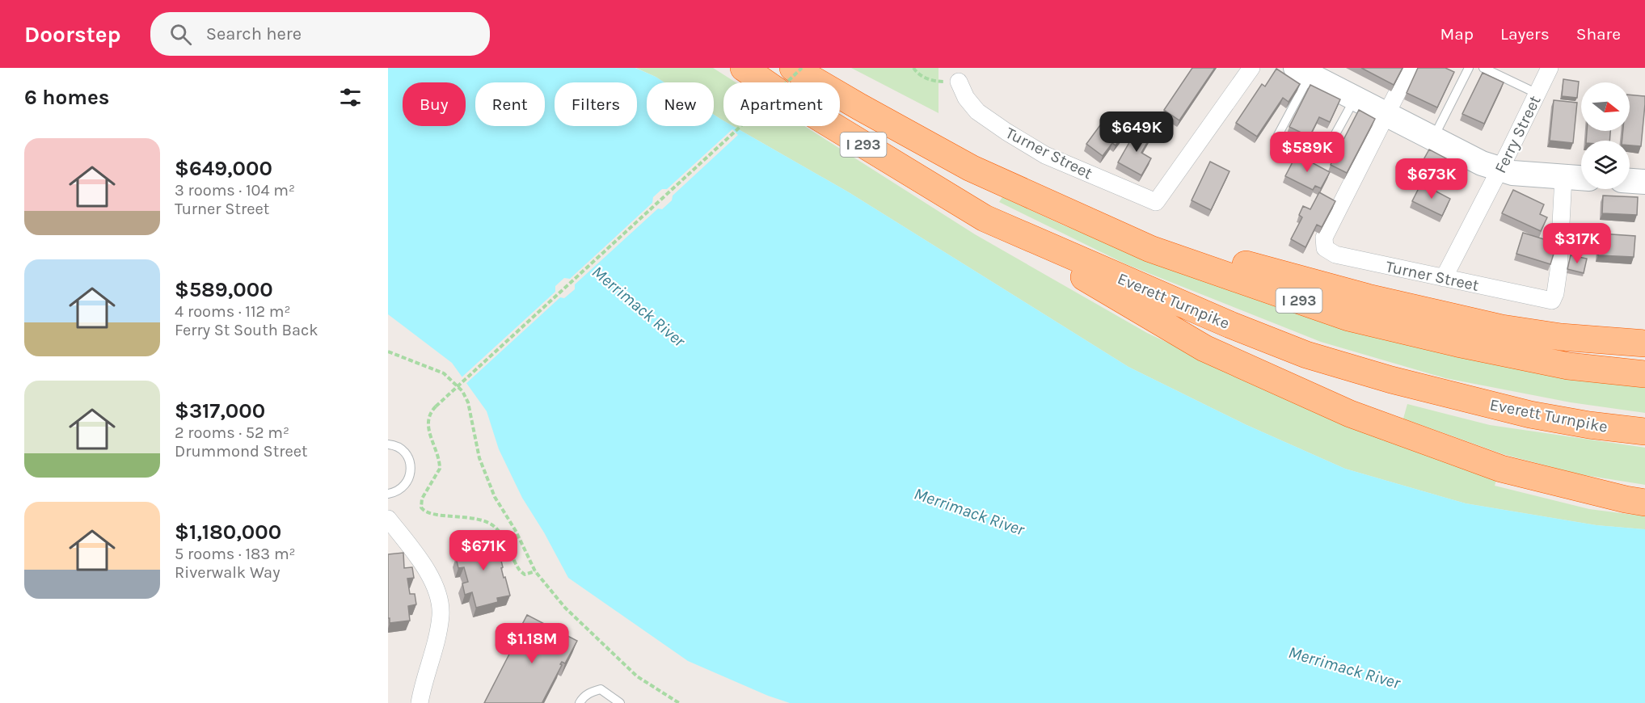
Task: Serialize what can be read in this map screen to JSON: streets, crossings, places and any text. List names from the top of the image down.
{
  "streets": {
    "highway": ["I 293", "Everett Turnpike"],
    "street": ["Ferry Street", "Turner Street"]
  },
  "crossings": [
    ["Ferry Street", "Turner Street"]
  ],
  "water": ["Merrimack River"],
  "north": "right",
  "page": {
    "header": "Doorstep",
    "search": "Search here",
    "nav": ["Map", "Layers", "Share"],
    "heading": "6 homes",
    "chip": [
      "Buy",
      "Rent",
      "Filters",
      "New",
      "Apartment"
    ],
    "price": [
      "$649K",
      "$589K",
      "$673K",
      "$317K",
      "$671K",
      "$1.18M"
    ],
    "list": [
      {
        "name": "$649,000",
        "note": "3 rooms · 104 m² · Turner Street"
      },
      {
        "name": "$589,000",
        "note": "4 rooms · 112 m² · Ferry St South Back"
      },
      {
        "name": "$317,000",
        "note": "2 rooms · 52 m² · Drummond Street"
      },
      {
        "name": "$1,180,000",
        "note": "5 rooms · 183 m² · Riverwalk Way"
      }
    ]
  }
}
